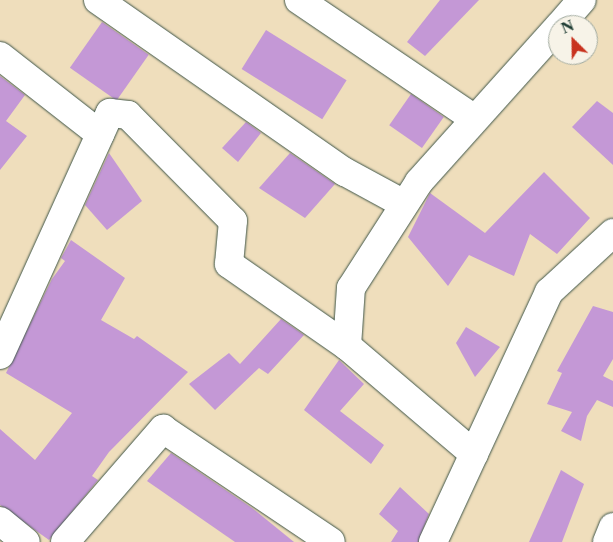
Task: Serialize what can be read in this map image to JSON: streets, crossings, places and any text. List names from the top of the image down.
{
  "north": "top left"
}
